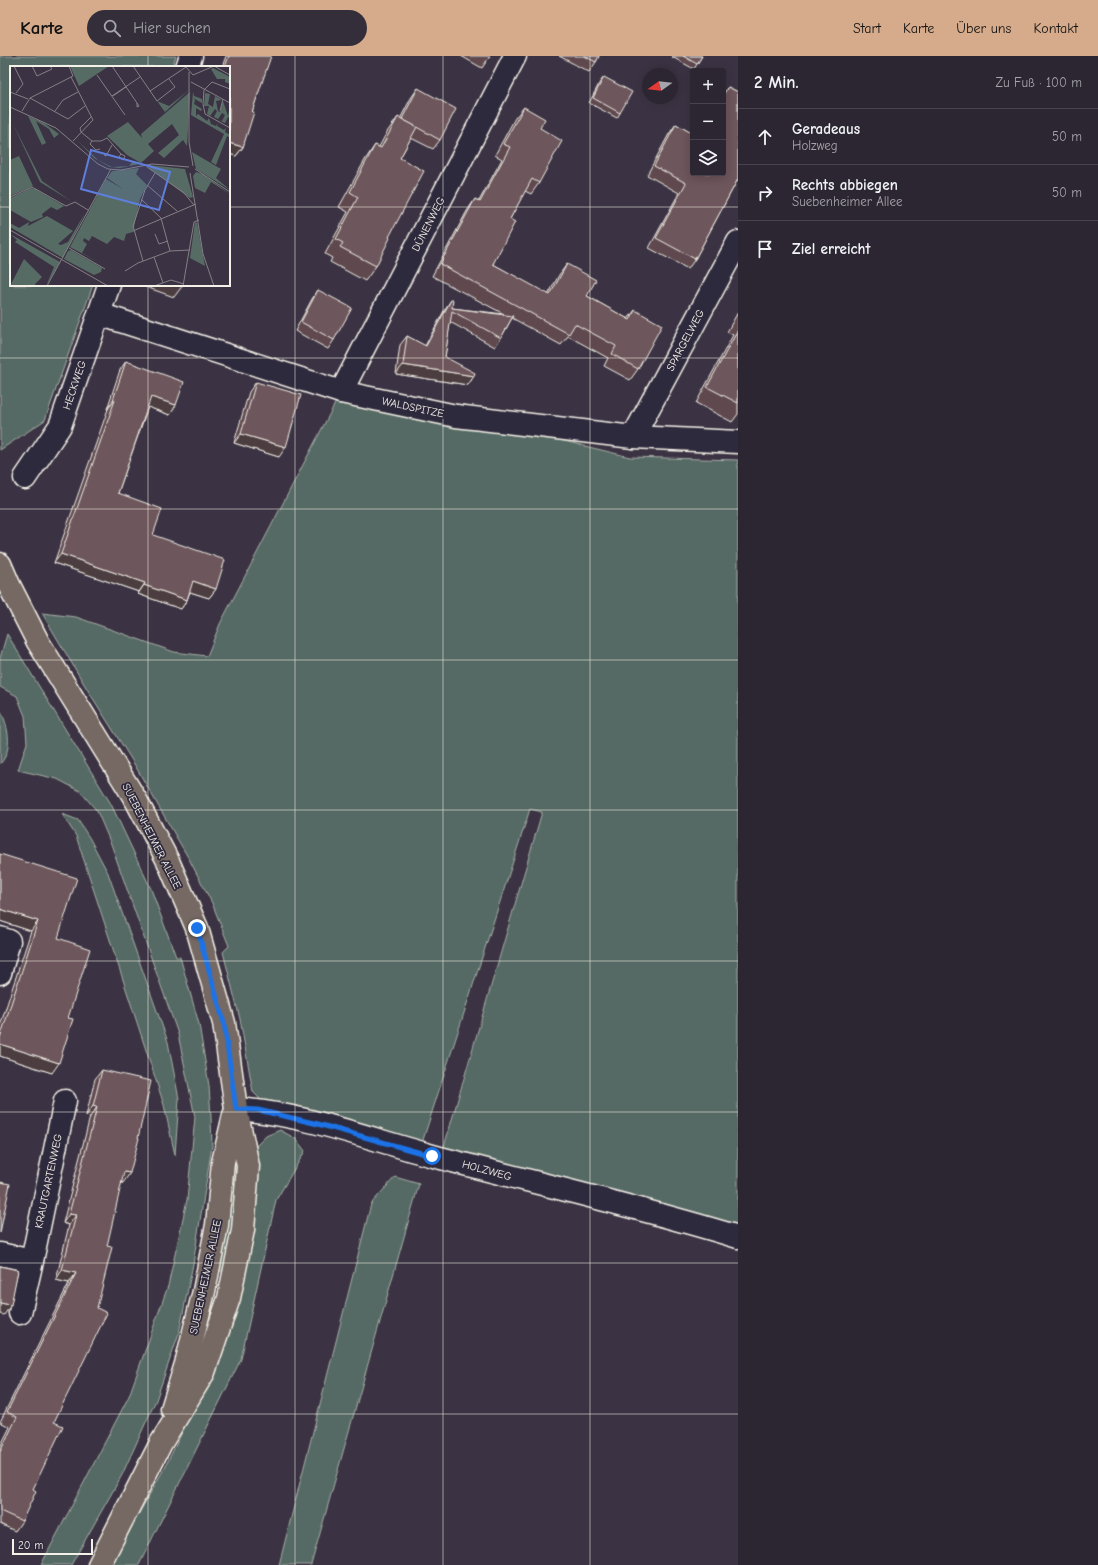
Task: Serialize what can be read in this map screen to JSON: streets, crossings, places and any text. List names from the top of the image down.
{
  "streets": {
    "main road": ["SUEBENHEIMER ALLEE"],
    "street": [
      "DÜNENWEG",
      "SPARGELWEG",
      "HECKWEG",
      "WALDSPITZE",
      "HOLZWEG",
      "KRAUTGARTENWEG"
    ]
  },
  "crossings": [
    ["DÜNENWEG", "WALDSPITZE"],
    ["SPARGELWEG", "WALDSPITZE"],
    ["HECKWEG", "WALDSPITZE"],
    ["SUEBENHEIMER ALLEE", "HOLZWEG"]
  ],
  "scale_bar": "20 m",
  "north": "left",
  "page": {
    "header": "Karte",
    "search": "Hier suchen",
    "nav": [
      "Start",
      "Karte",
      "Über uns",
      "Kontakt"
    ],
    "heading": ["2 Min.", "Zu Fuß · 100 m"],
    "map_buttons": ["+", "−"],
    "list": [
      ["Geradeaus", "Holzweg", "50 m"],
      ["Rechts abbiegen", "Suebenheimer Allee", "50 m"],
      "Ziel erreicht"
    ],
    "scale": "20 m"
  }
}
